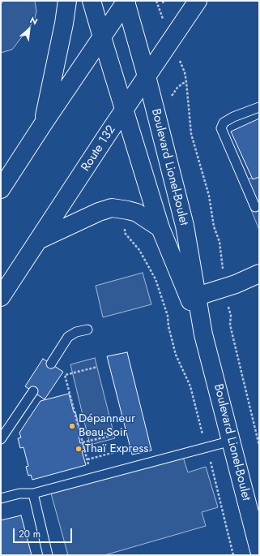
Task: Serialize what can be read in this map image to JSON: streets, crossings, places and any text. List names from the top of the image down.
{
  "streets": {
    "main road": ["Route 132", "Boulevard Lionel-Boulet"]
  },
  "crossings": [
    ["Route 132", "Boulevard Lionel-Boulet"]
  ],
  "places": ["Dépanneur Beau-Soir", "Thaï Express"],
  "scale_bar": "20 m",
  "north": "top right"
}
